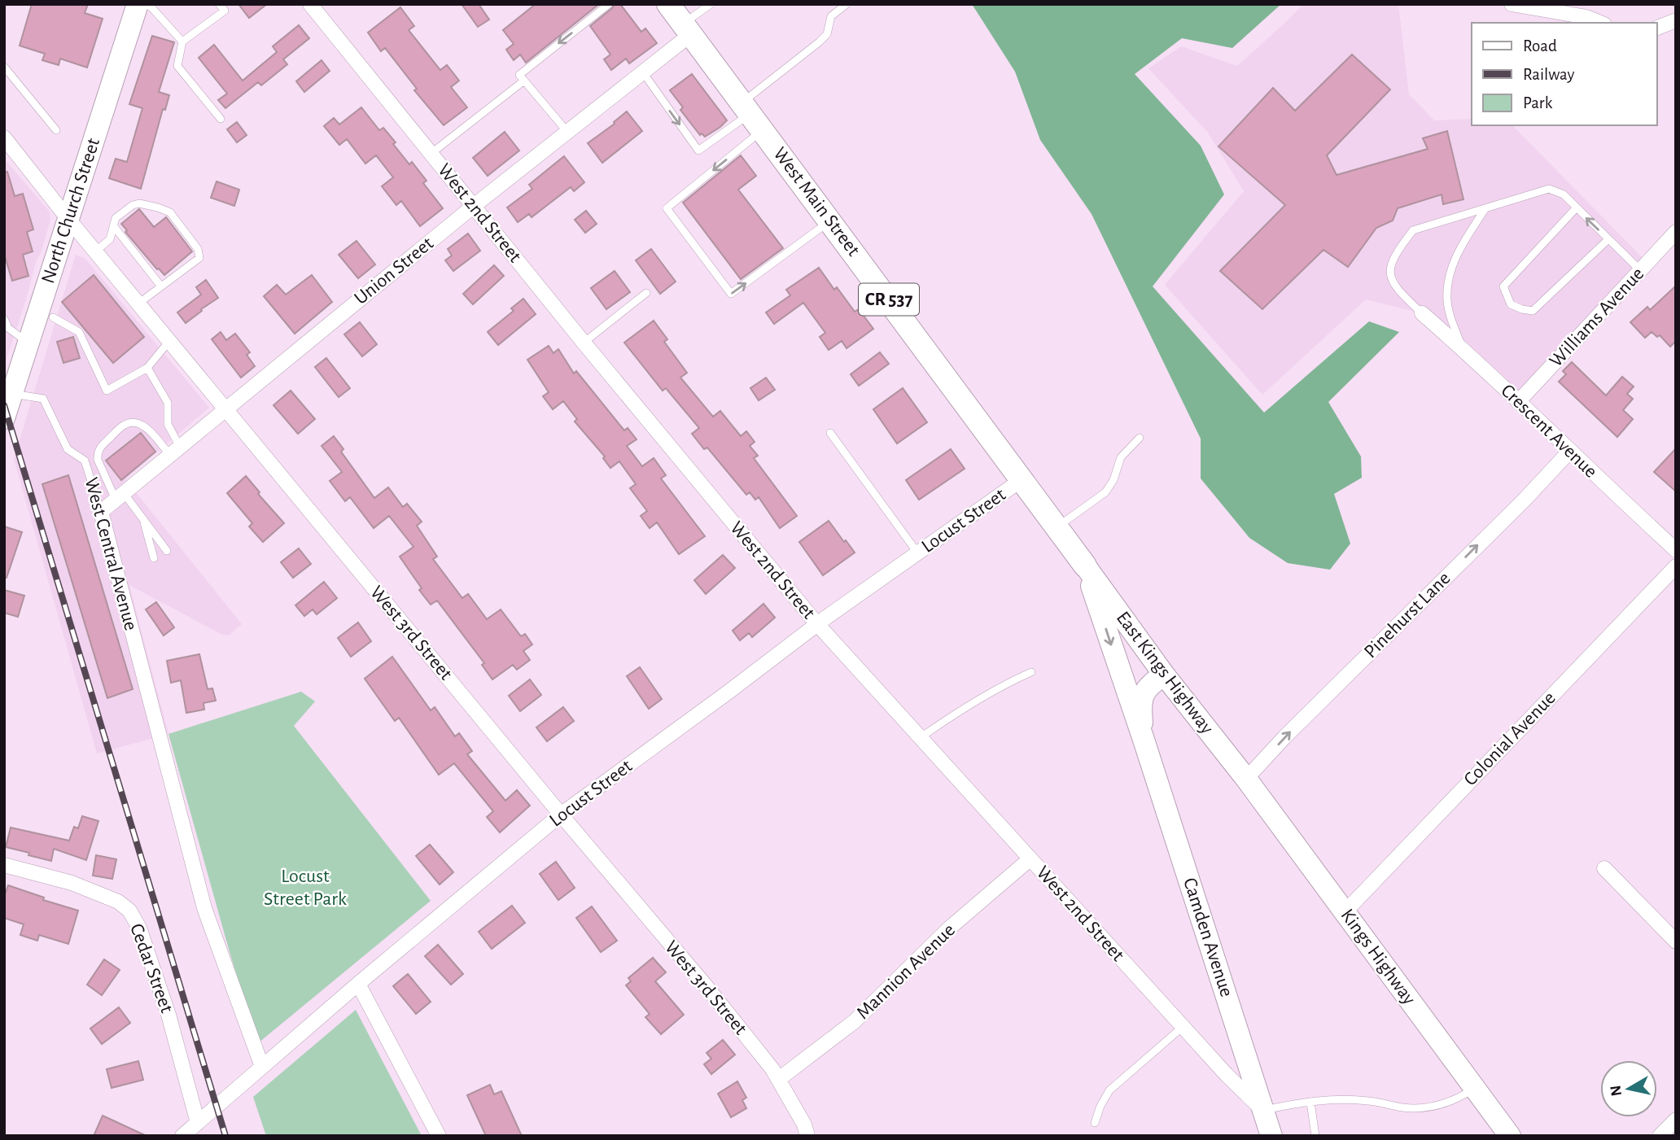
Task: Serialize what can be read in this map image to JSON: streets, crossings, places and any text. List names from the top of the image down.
{
  "streets": {
    "main road": [
      "West Main Street",
      "North Church Street",
      "CR 537",
      "East Kings Highway",
      "Camden Avenue",
      "Kings Highway"
    ],
    "street": [
      "West 2nd Street",
      "Union Street",
      "Williams Avenue",
      "Crescent Avenue",
      "Locust Street",
      "West Central Avenue",
      "Pinehurst Lane",
      "West 3rd Street",
      "Colonial Avenue",
      "Cedar Street",
      "Mannion Avenue"
    ]
  },
  "crossings": [
    ["West Main Street", "Union Street"],
    ["West Main Street", "Locust Street"],
    ["West Main Street", "East Kings Highway"],
    ["West Main Street", "Camden Avenue"],
    ["North Church Street", "West Central Avenue"],
    ["North Church Street", "West 3rd Street"],
    ["West 2nd Street", "Union Street"],
    ["West 2nd Street", "Locust Street"],
    ["West 2nd Street", "Camden Avenue"],
    ["West 2nd Street", "Mannion Avenue"],
    ["Union Street", "West Central Avenue"],
    ["Union Street", "West 3rd Street"],
    ["Williams Avenue", "Crescent Avenue"],
    ["Crescent Avenue", "Pinehurst Lane"],
    ["Locust Street", "West Central Avenue"],
    ["Locust Street", "West 3rd Street"],
    ["Locust Street", "Cedar Street"],
    ["Pinehurst Lane", "East Kings Highway"],
    ["Pinehurst Lane", "Kings Highway"],
    ["West 3rd Street", "Mannion Avenue"],
    ["East Kings Highway", "Camden Avenue"],
    ["East Kings Highway", "Kings Highway"],
    ["Colonial Avenue", "Kings Highway"]
  ],
  "one_way": ["Pinehurst Lane"],
  "parks": ["Locust Street Park"],
  "legend": ["Road", "Railway", "Park"],
  "north": "left"
}
